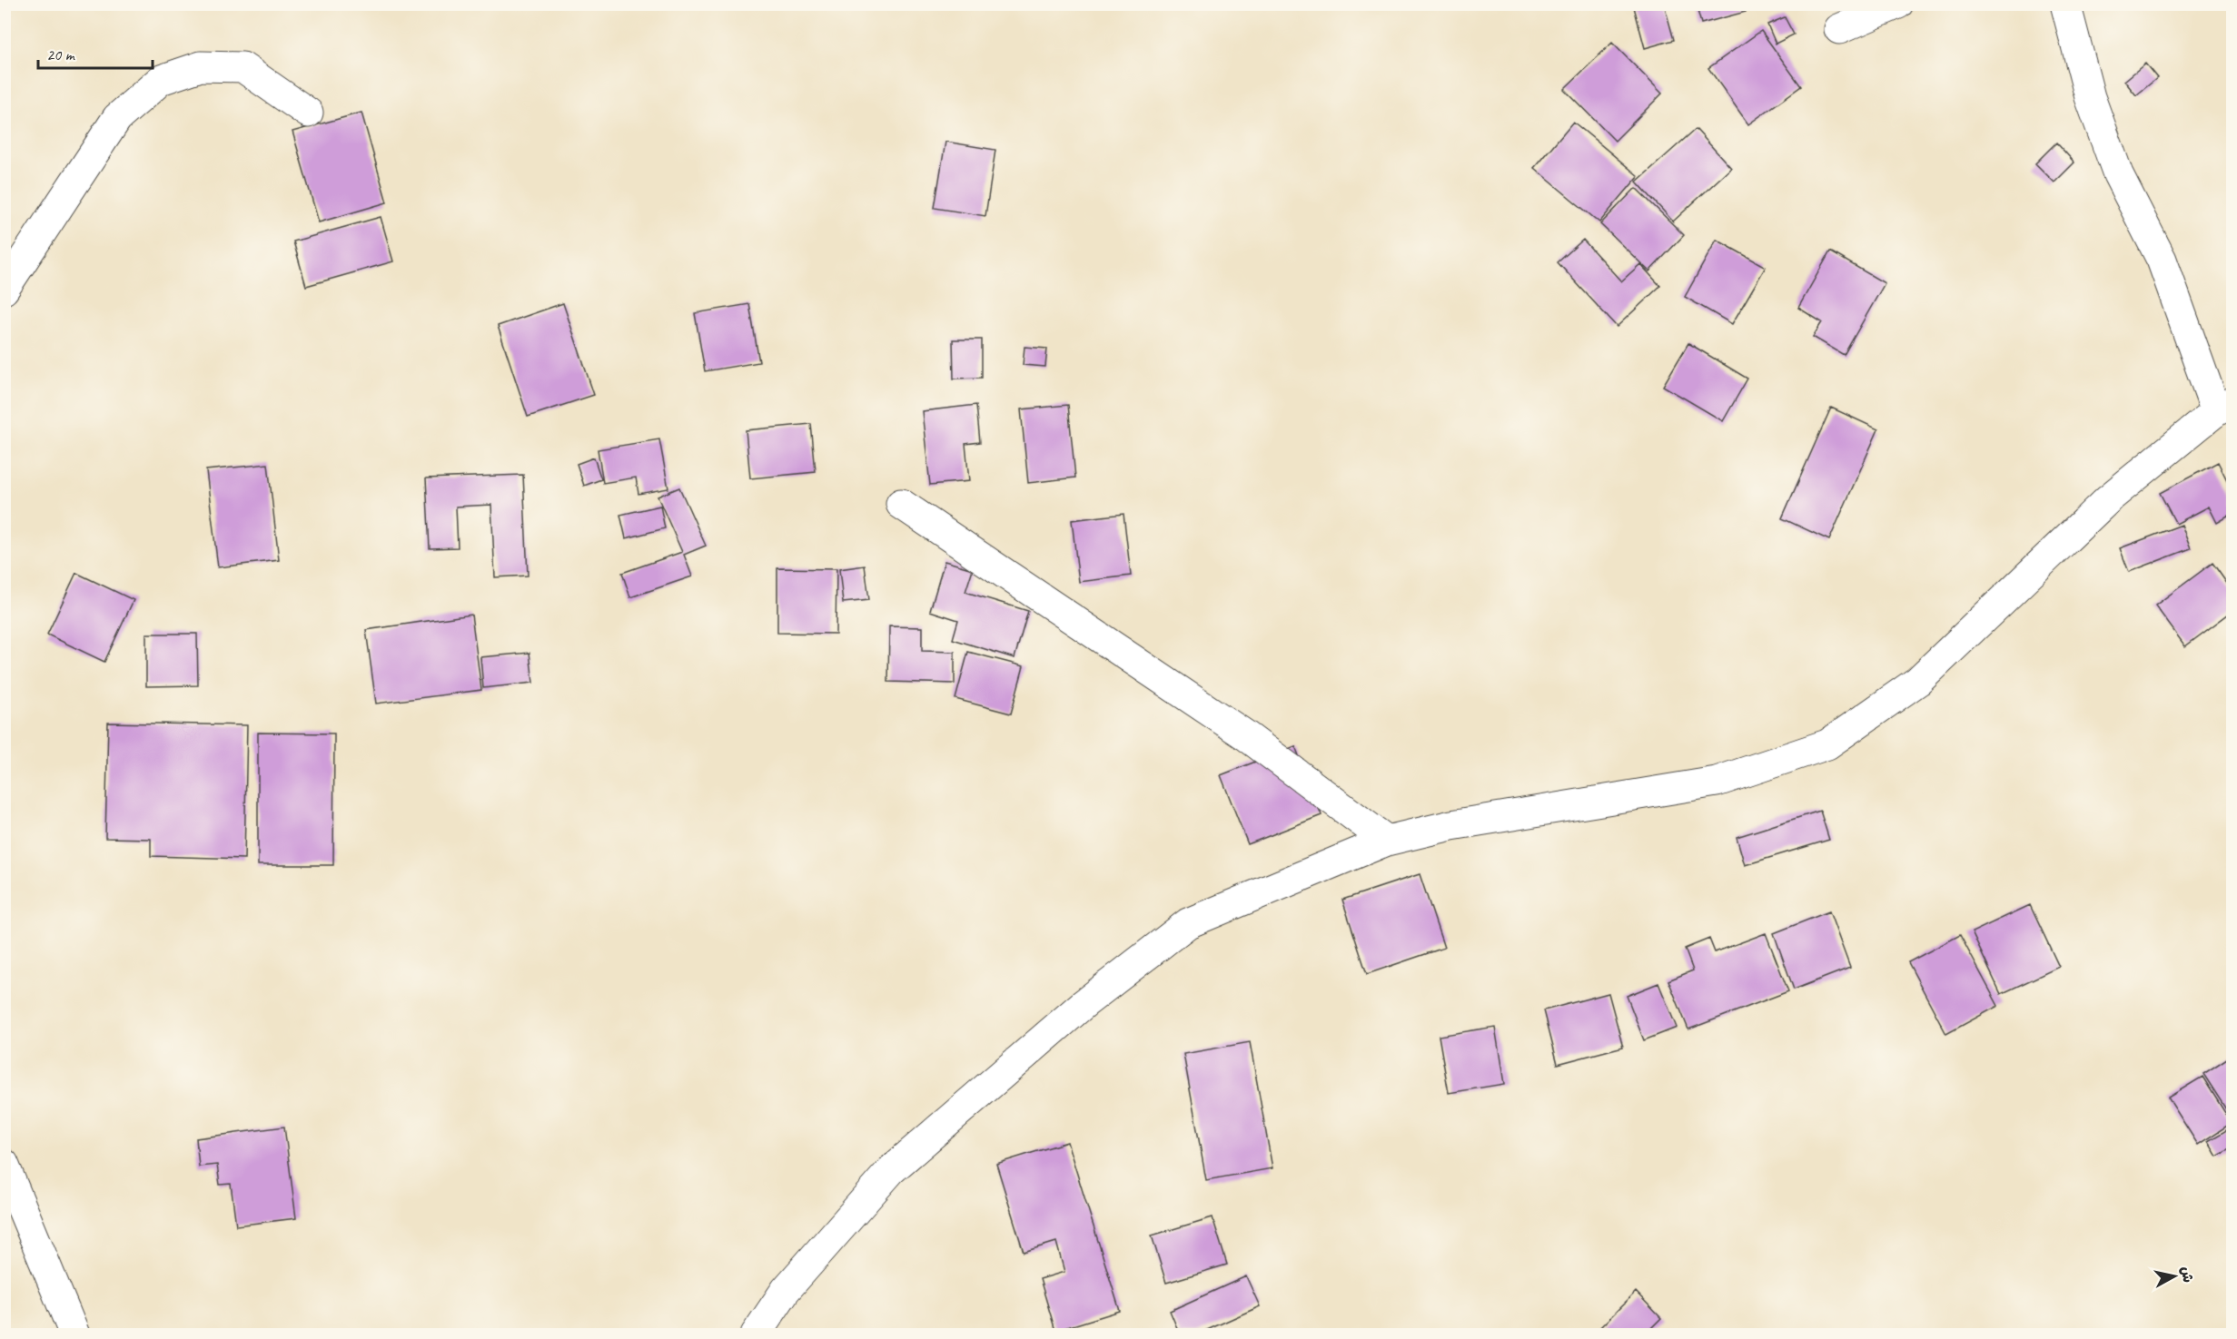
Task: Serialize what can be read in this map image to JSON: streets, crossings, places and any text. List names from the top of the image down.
{
  "scale_bar": "20 m",
  "north": "right"
}
